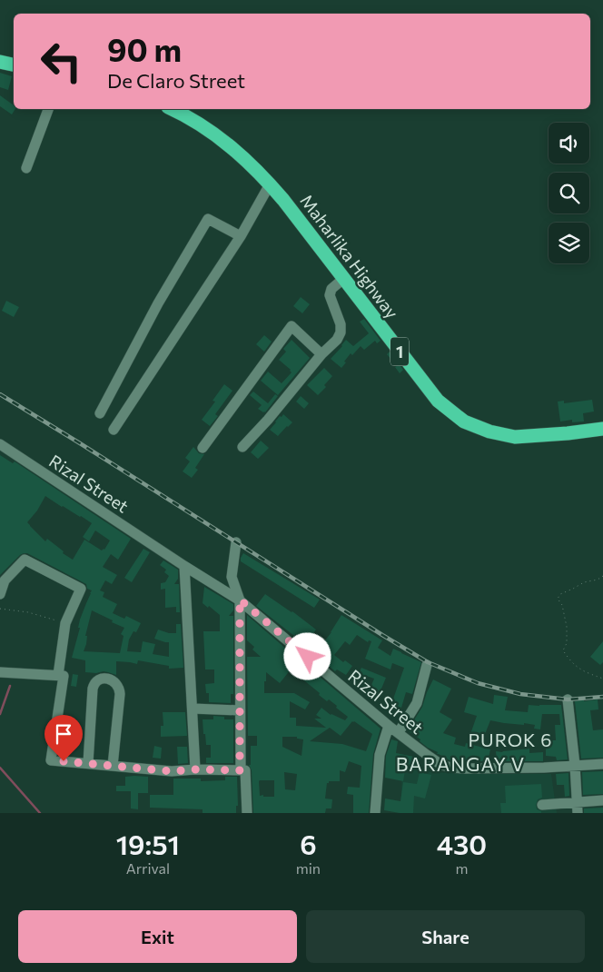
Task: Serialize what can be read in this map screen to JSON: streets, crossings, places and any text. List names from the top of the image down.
{
  "streets": {
    "highway": ["Maharlika Highway", "1"],
    "street": ["Rizal Street"]
  },
  "districts": ["PUROK 6", "BARANGAY V"],
  "page": {
    "turn": ["90 m", "De Claro Street"],
    "eta": [
      "19:51",
      "Arrival",
      "6",
      "min",
      "430",
      "m"
    ],
    "buttons": ["Exit", "Share"]
  }
}
